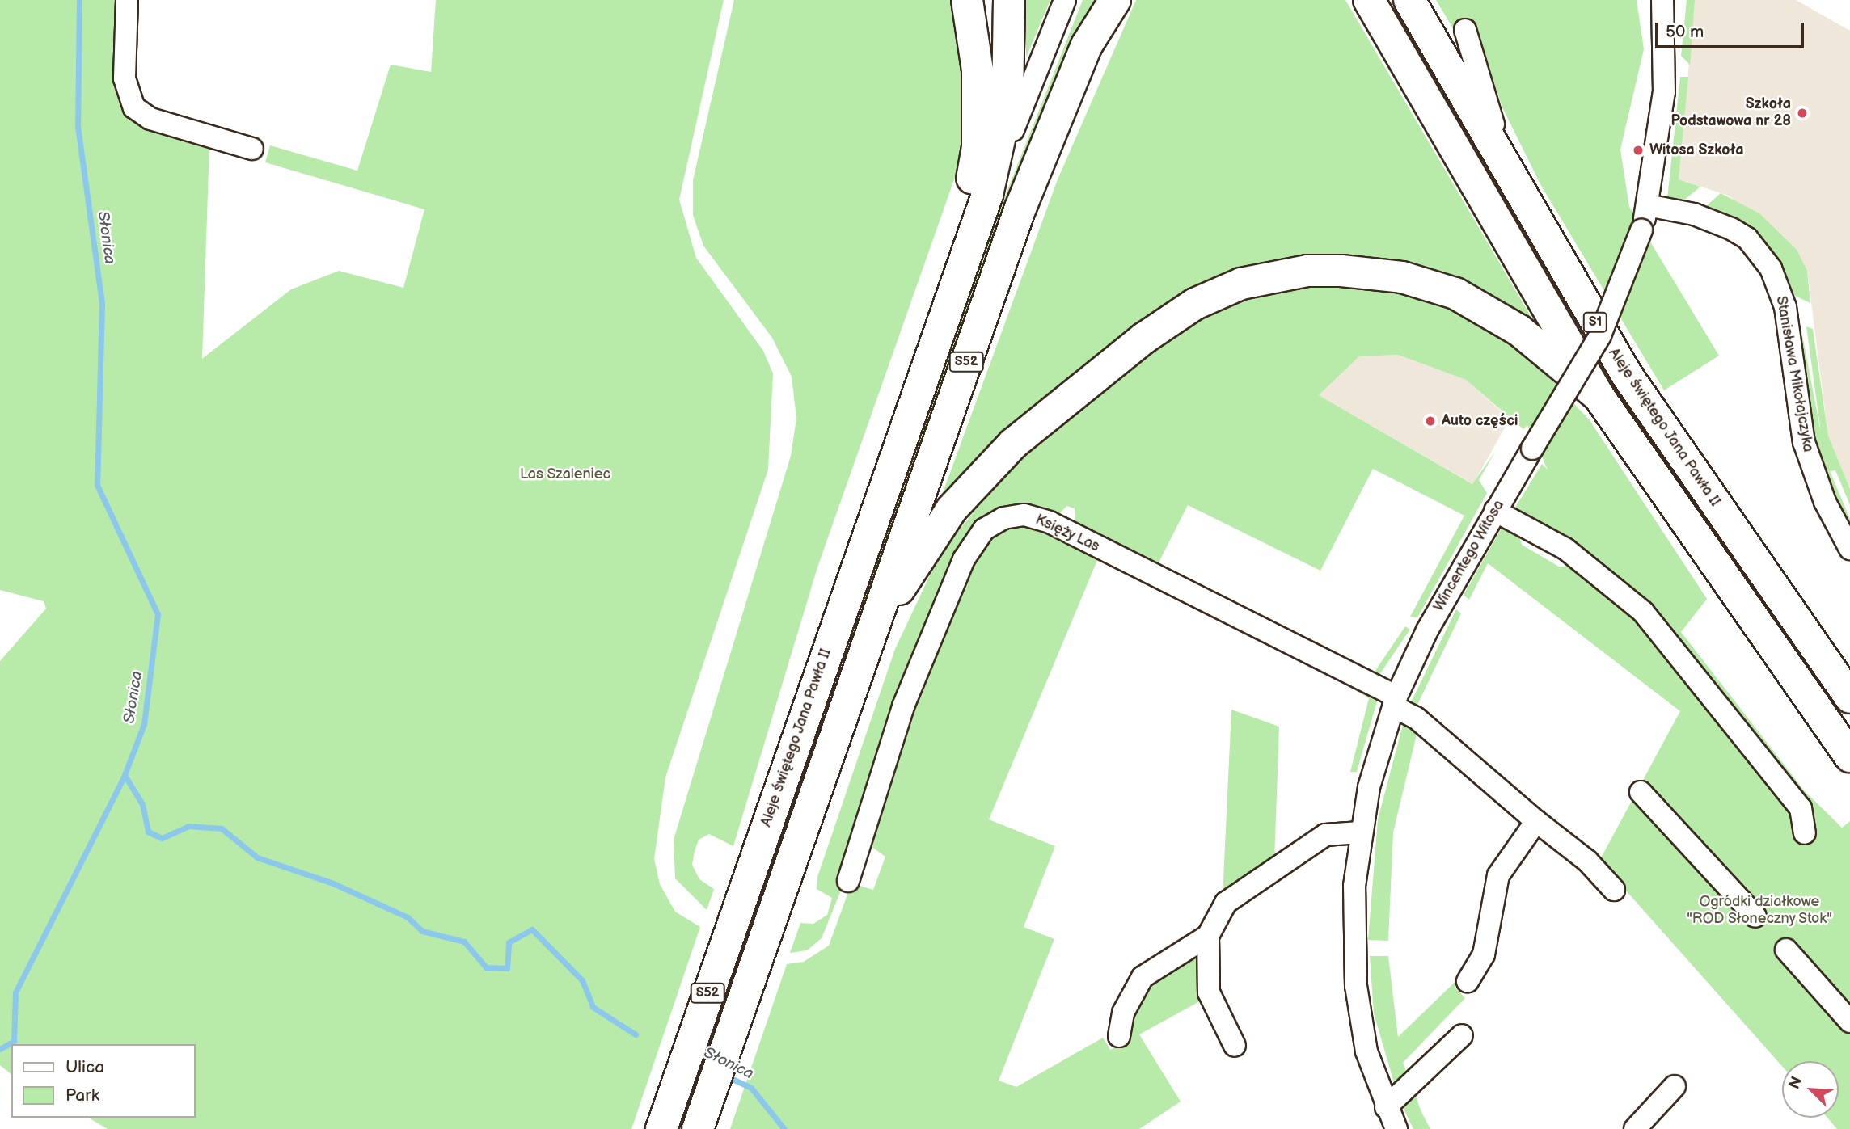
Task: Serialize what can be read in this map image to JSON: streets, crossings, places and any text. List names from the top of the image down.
{
  "streets": {
    "highway": ["S1", "S52", "Aleje świętego Jana Pawła II"],
    "street": ["Stanisława Mikołajczyka", "Księży Las", "Wincentego Witosa"]
  },
  "crossings": [
    ["S52", "Aleje świętego Jana Pawła II"],
    ["Stanisława Mikołajczyka", "Wincentego Witosa"],
    ["Księży Las", "Wincentego Witosa"]
  ],
  "water": ["Słonica"],
  "parks": ["Las Szaleniec", "Ogródki działkowe \"ROD Słoneczny Stok\""],
  "places": ["Szkoła Podstawowa nr 28", "Witosa Szkoła", "Auto części"],
  "legend": ["Ulica", "Park"],
  "scale_bar": "50 m",
  "north": "top left"
}
